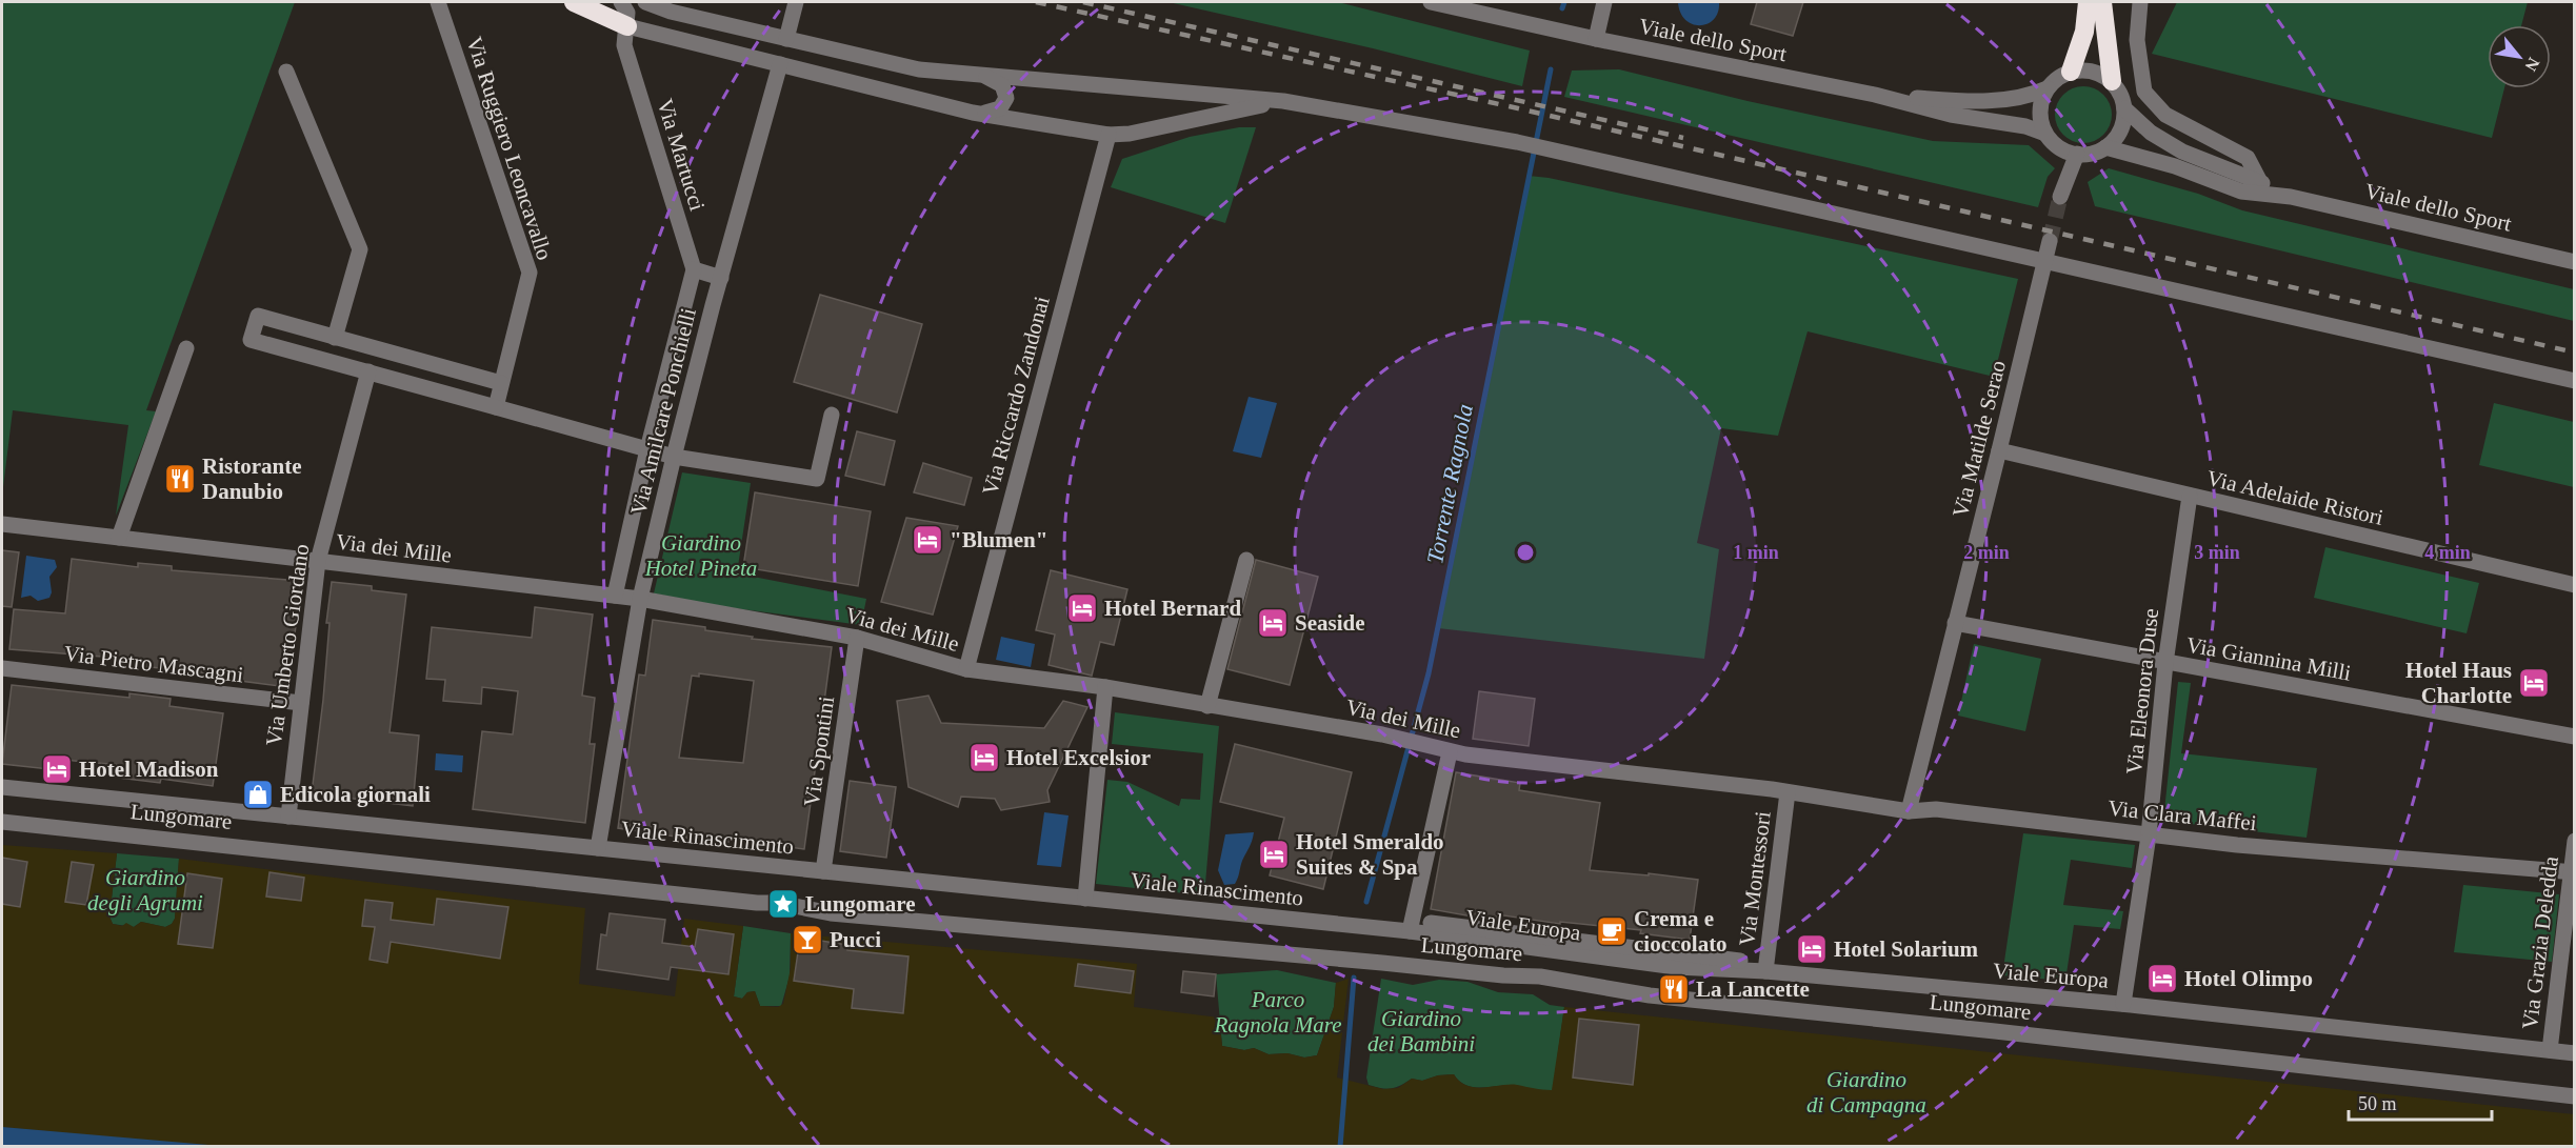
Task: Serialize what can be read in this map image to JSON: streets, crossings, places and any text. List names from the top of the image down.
{
  "streets": {
    "street": [
      "Viale dello Sport",
      "Via Ruggiero Leoncavallo",
      "Via Martucci",
      "Via Riccardo Zandonai",
      "Via Amilcare Ponchielli",
      "Via Matilde Serao",
      "Via Adelaide Ristori",
      "Via dei Mille",
      "Via Umberto Giordano",
      "Via Giannina Milli",
      "Via Pietro Mascagni",
      "Via Eleonora Duse",
      "Via Spontini",
      "Via Clara Maffei",
      "Lungomare",
      "Viale Rinascimento",
      "Via Montessori",
      "Viale Europa",
      "Via Grazia Deledda"
    ]
  },
  "crossings": [
    ["Via Martucci", "Via Amilcare Ponchielli"],
    ["Via Riccardo Zandonai", "Via dei Mille"],
    ["Via Amilcare Ponchielli", "Via dei Mille"],
    ["Via Amilcare Ponchielli", "Viale Rinascimento"],
    ["Via Matilde Serao", "Via Adelaide Ristori"],
    ["Via Matilde Serao", "Via Giannina Milli"],
    ["Via Matilde Serao", "Via Clara Maffei"],
    ["Via Adelaide Ristori", "Via Eleonora Duse"],
    ["Via dei Mille", "Via Umberto Giordano"],
    ["Via dei Mille", "Via Spontini"],
    ["Via dei Mille", "Via Clara Maffei"],
    ["Via dei Mille", "Via Montessori"],
    ["Via Umberto Giordano", "Via Pietro Mascagni"],
    ["Via Umberto Giordano", "Viale Rinascimento"],
    ["Via Giannina Milli", "Via Eleonora Duse"],
    ["Via Eleonora Duse", "Via Clara Maffei"],
    ["Via Eleonora Duse", "Viale Europa"],
    ["Via Spontini", "Viale Rinascimento"],
    ["Via Clara Maffei", "Via Montessori"],
    ["Via Clara Maffei", "Via Grazia Deledda"],
    ["Viale Rinascimento", "Viale Europa"],
    ["Via Montessori", "Viale Europa"],
    ["Viale Europa", "Via Grazia Deledda"]
  ],
  "water": ["Torrente Ragnola"],
  "parks": [
    "Giardino Hotel Pineta",
    "Giardino degli Agrumi",
    "Parco Ragnola Mare",
    "Giardino dei Bambini",
    "Giardino di Campagna"
  ],
  "places": {
    "restaurant": ["Ristorante Danubio", "La Lancette"],
    "hotel": [
      "\"Blumen\"",
      "Hotel Bernard",
      "Seaside",
      "Hotel Haus Charlotte",
      "Hotel Excelsior",
      "Hotel Madison",
      "Hotel Smeraldo Suites & Spa",
      "Hotel Solarium",
      "Hotel Olimpo"
    ],
    "shop": ["Edicola giornali"],
    "place": ["Lungomare"],
    "cafe": ["Crema e cioccolato"],
    "bar": ["Pucci"]
  },
  "scale_bar": "50 m",
  "north": "bottom right",
  "rings": [
    "1 min",
    "2 min",
    "3 min",
    "4 min"
  ]
}
